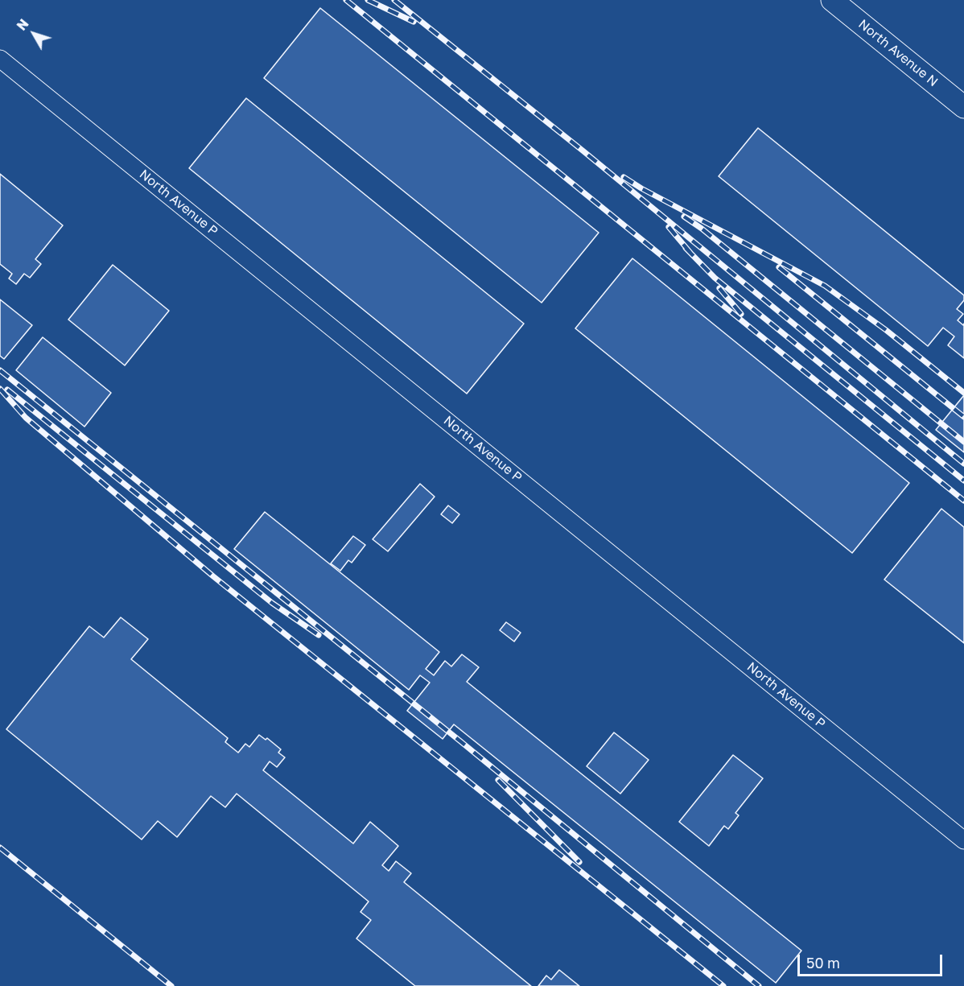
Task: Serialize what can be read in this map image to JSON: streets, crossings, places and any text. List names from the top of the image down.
{
  "streets": {
    "street": ["North Avenue N", "North Avenue P"]
  },
  "scale_bar": "50 m",
  "north": "top left"
}
